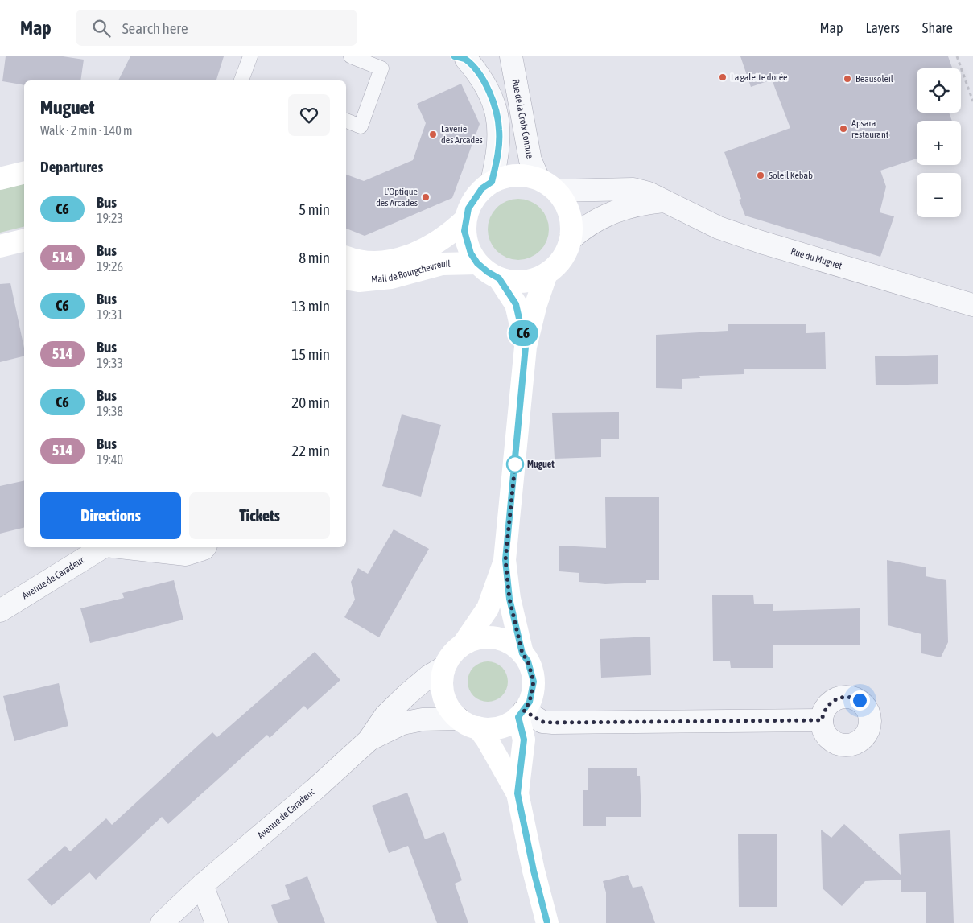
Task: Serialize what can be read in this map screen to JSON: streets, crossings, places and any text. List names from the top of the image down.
{
  "streets": {
    "main road": ["Mail de Bourgchevreuil"],
    "street": ["Rue de la Croix Connue", "Rue du Muguet", "Avenue de Caradeuc"]
  },
  "crossings": [
    ["Rue de la Croix Connue", "Rue du Muguet"],
    ["Rue de la Croix Connue", "Mail de Bourgchevreuil"],
    ["Rue du Muguet", "Mail de Bourgchevreuil"]
  ],
  "places": [
    "La galette dorée",
    "Beausoleil",
    "Apsara restaurant",
    "Laverie des Arcades",
    "Soleil Kebab",
    "L'Optique des Arcades",
    "Muguet"
  ],
  "lines": ["bus line C6"],
  "page": {
    "header": "Map",
    "search": "Search here",
    "nav": ["Map", "Layers", "Share"],
    "on_map": "C6",
    "map_buttons": ["+", "−"],
    "heading": [
      ["Muguet", "Walk · 2 min · 140 m"],
      "Departures"
    ],
    "list": [
      {
        "mark": "C6",
        "name": "Bus",
        "note": "19:23",
        "value": "5 min"
      },
      {
        "mark": "514",
        "name": "Bus",
        "note": "19:26",
        "value": "8 min"
      },
      {
        "mark": "C6",
        "name": "Bus",
        "note": "19:31",
        "value": "13 min"
      },
      {
        "mark": "514",
        "name": "Bus",
        "note": "19:33",
        "value": "15 min"
      },
      {
        "mark": "C6",
        "name": "Bus",
        "note": "19:38",
        "value": "20 min"
      },
      {
        "mark": "514",
        "name": "Bus",
        "note": "19:40",
        "value": "22 min"
      }
    ],
    "buttons": ["Directions", "Tickets"]
  }
}
